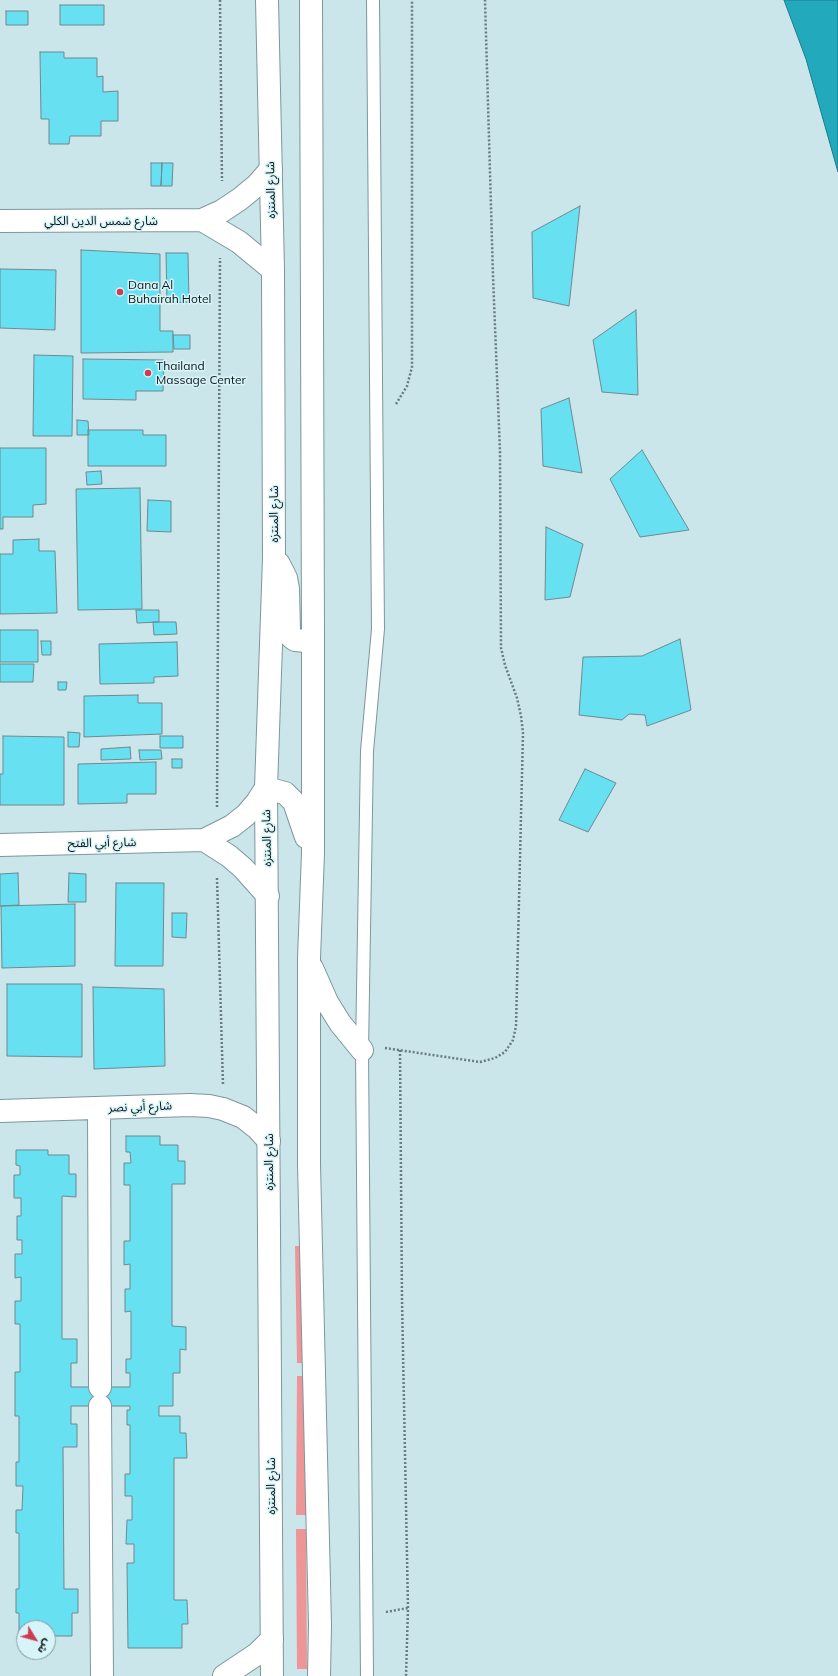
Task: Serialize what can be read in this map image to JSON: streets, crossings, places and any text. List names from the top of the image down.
{
  "streets": {
    "main road": [
      "شارع المنتزه",
      "شارع شمس الدين الكلي",
      "شارع أبي الفتح",
      "شارع أبي نصر"
    ]
  },
  "crossings": [
    ["شارع المنتزه", "شارع أبي نصر"]
  ],
  "places": ["Dana Al Buhairah Hotel", "Thailand Massage Center"],
  "north": "bottom right"
}
